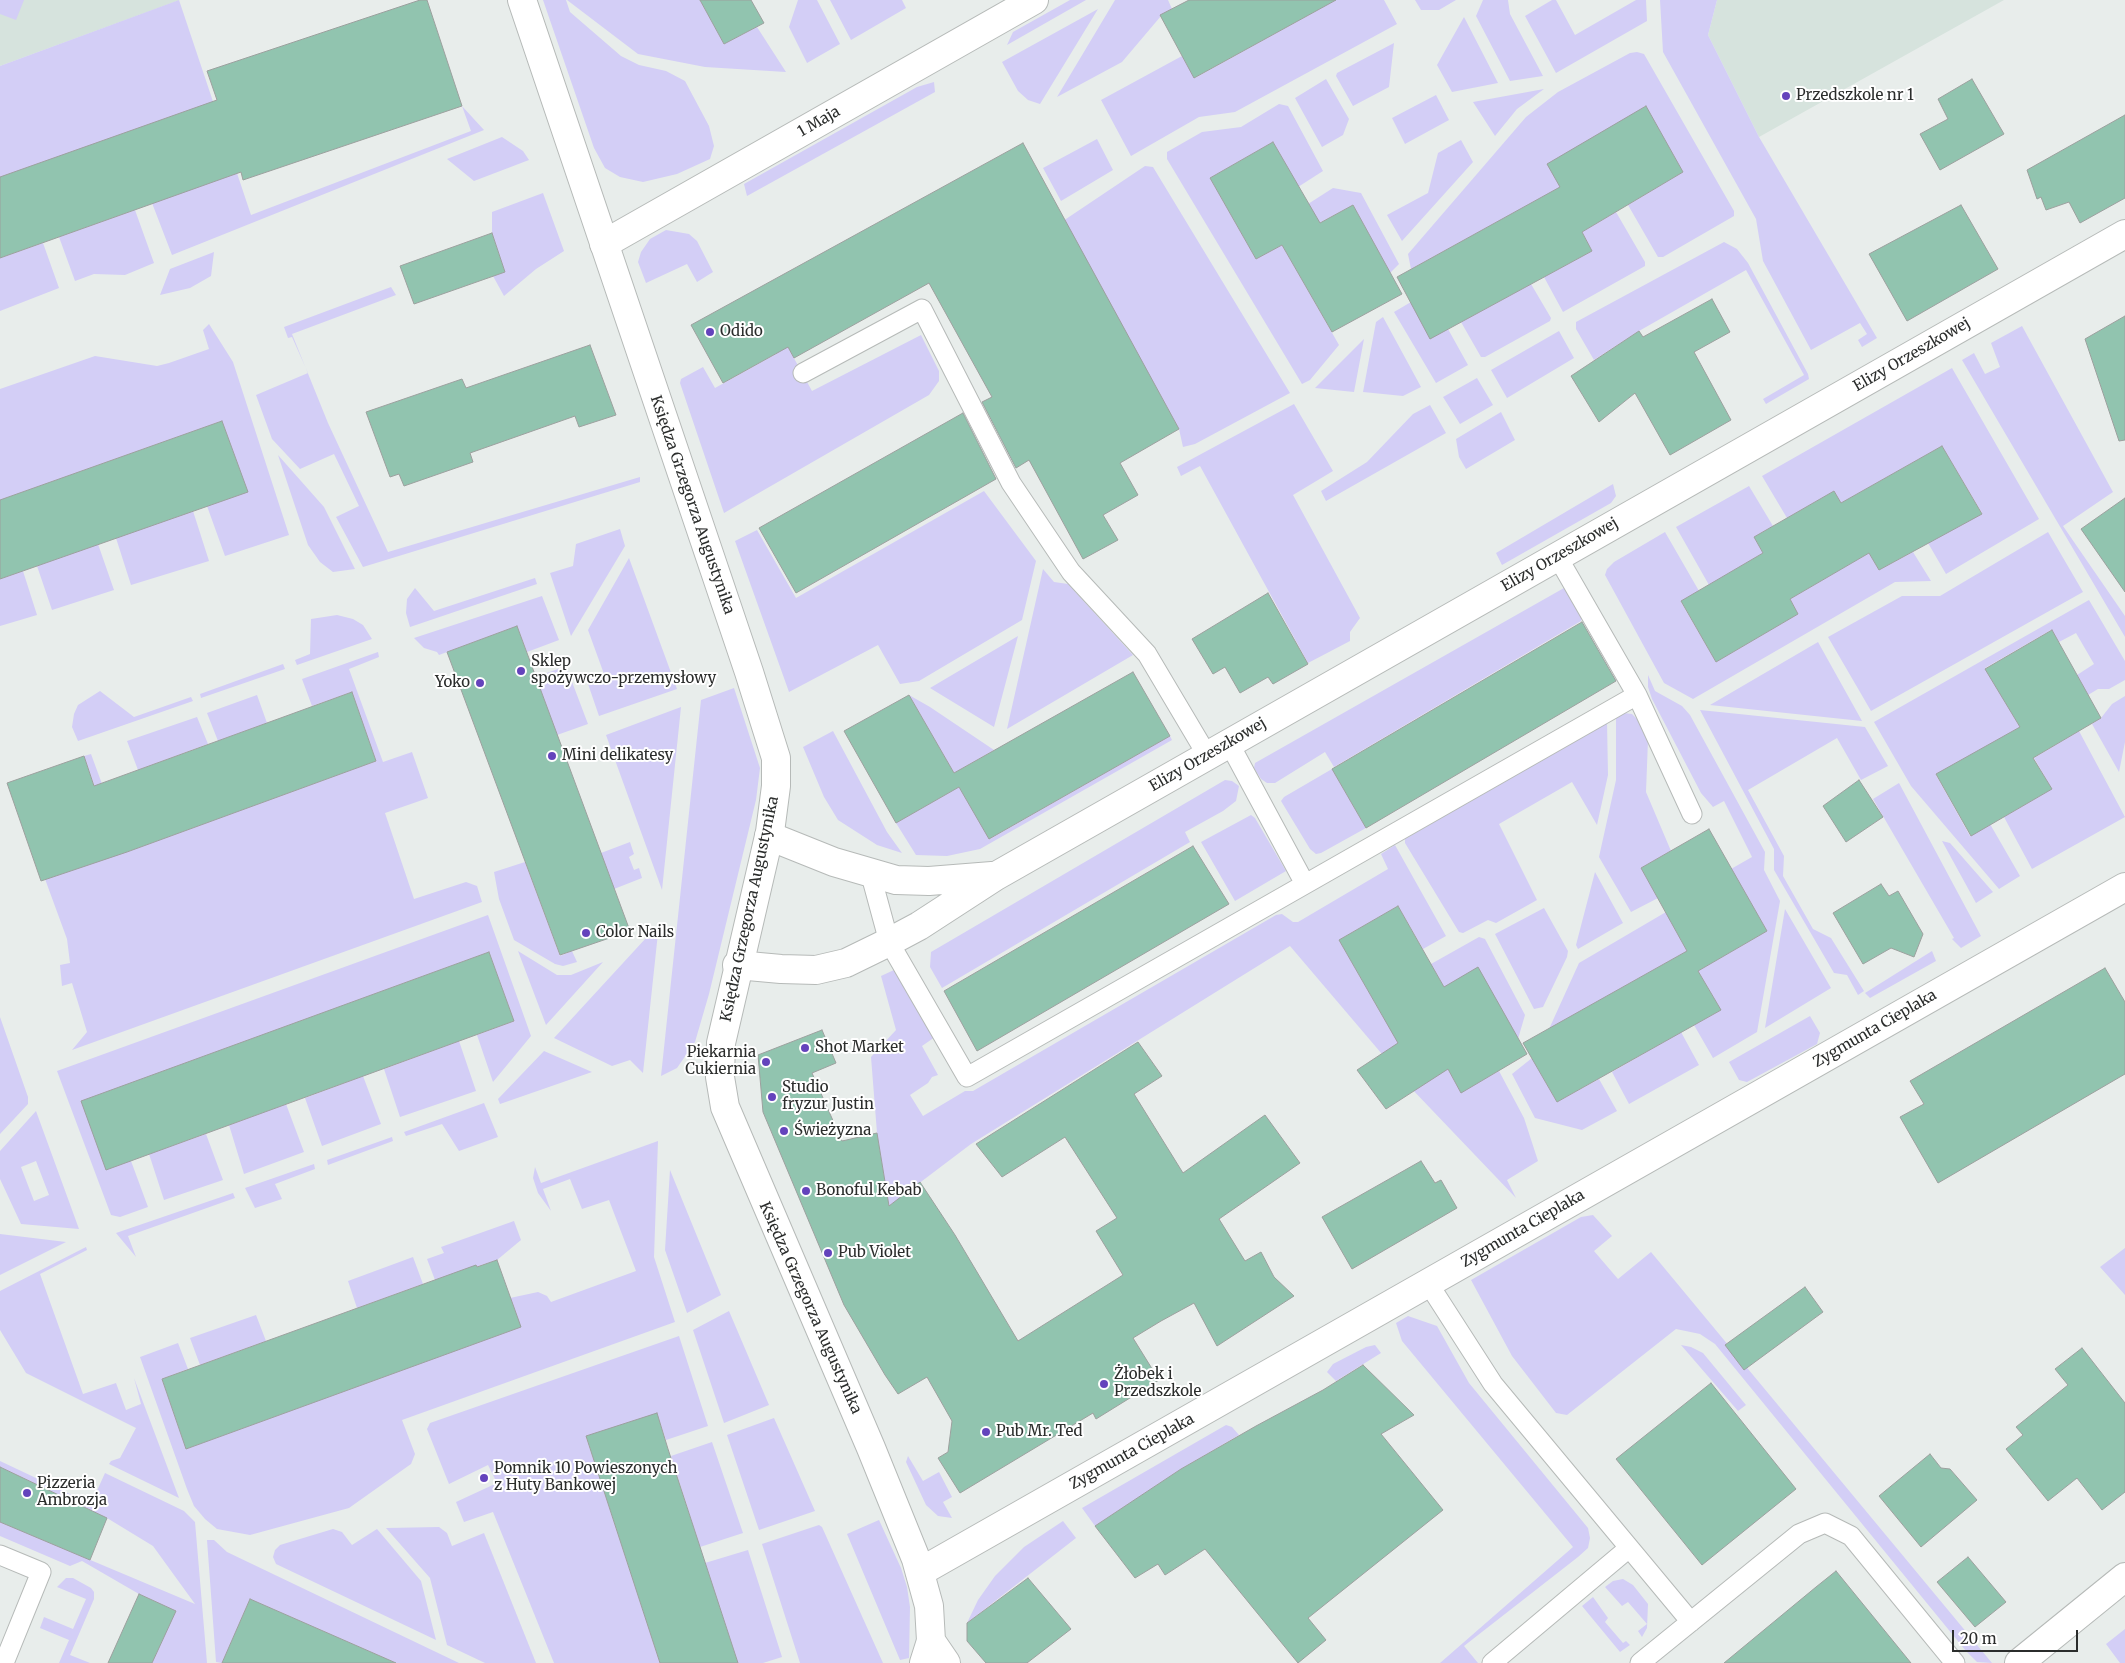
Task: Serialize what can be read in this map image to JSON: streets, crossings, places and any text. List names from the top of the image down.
{
  "streets": {
    "street": [
      "1 Maja",
      "Elizy Orzeszkowej",
      "Księdza Grzegorza Augustynika",
      "Zygmunta Cieplaka"
    ]
  },
  "crossings": [
    ["1 Maja", "Księdza Grzegorza Augustynika"],
    ["Elizy Orzeszkowej", "Księdza Grzegorza Augustynika"],
    ["Księdza Grzegorza Augustynika", "Zygmunta Cieplaka"]
  ],
  "places": [
    "Przedszkole nr 1",
    "Odido",
    "Sklep spożywczo-przemysłowy",
    "Yoko",
    "Mini delikatesy",
    "Color Nails",
    "Shot Market",
    "Piekarnia Cukiernia",
    "Studio fryzur Justin",
    "Świeżyzna",
    "Bonoful Kebab",
    "Pub Violet",
    "Żłobek i Przedszkole",
    "Pub Mr. Ted",
    "Pomnik 10 Powieszonych z Huty Bankowej",
    "Pizzeria Ambrozja"
  ],
  "scale_bar": "20 m"
}
